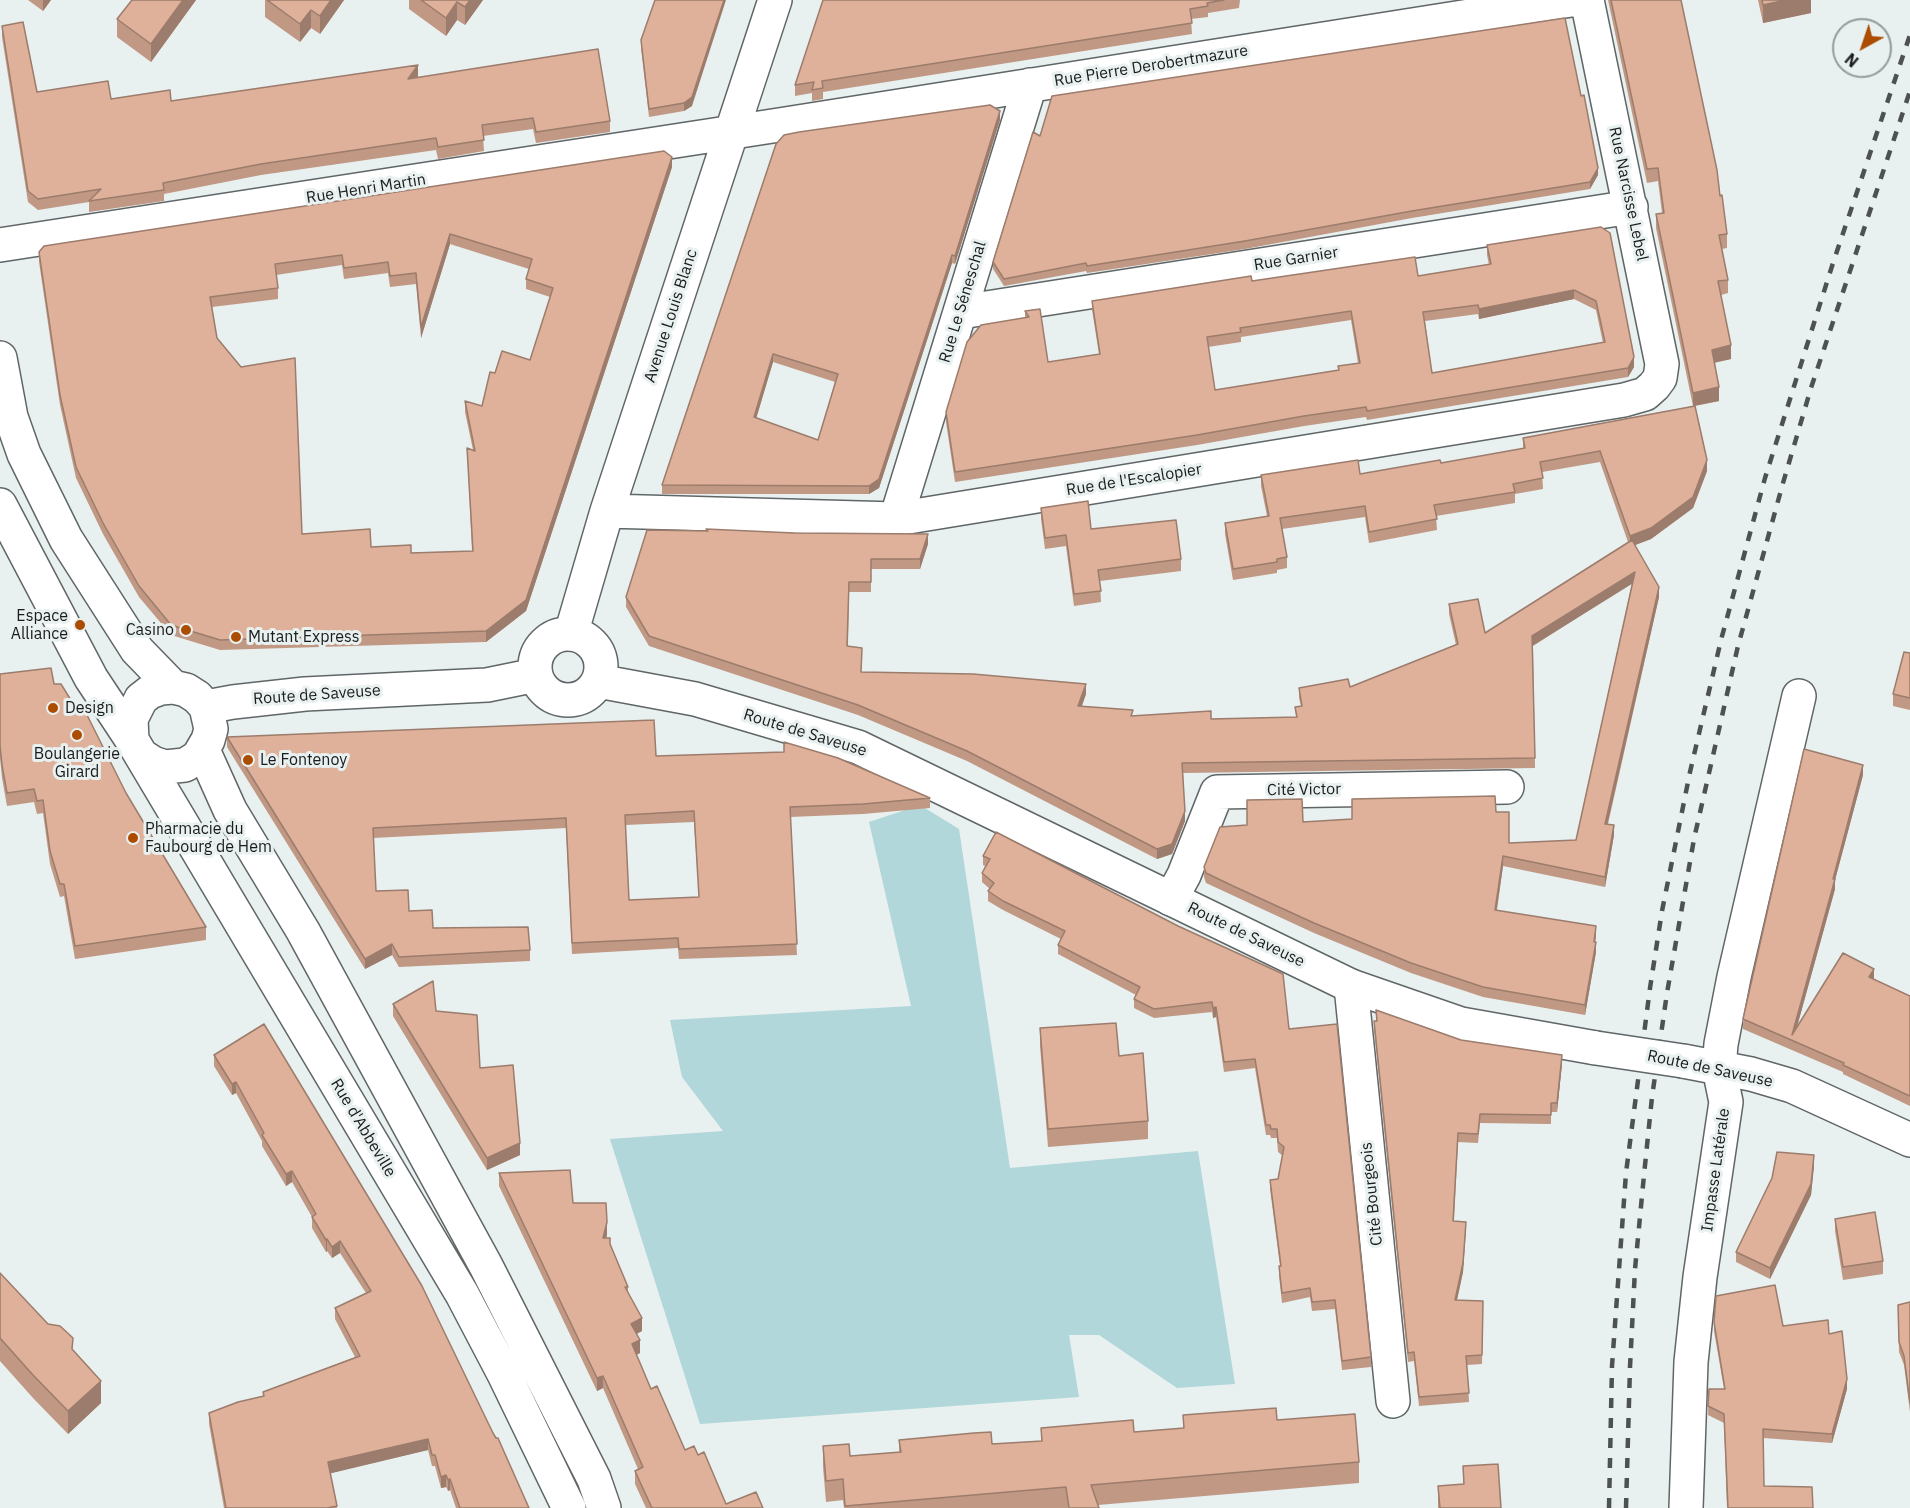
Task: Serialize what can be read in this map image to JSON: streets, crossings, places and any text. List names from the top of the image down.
{
  "streets": {
    "street": [
      "Rue Pierre Derobertmazure",
      "Rue Henri Martin",
      "Rue Narcisse Lebel",
      "Rue Garnier",
      "Rue Le Séneschal",
      "Avenue Louis Blanc",
      "Rue de l'Escalopier",
      "Route de Saveuse",
      "Cité Victor",
      "Rue d'Abbeville",
      "Impasse Latérale",
      "Cité Bourgeois"
    ]
  },
  "crossings": [
    ["Rue Pierre Derobertmazure", "Rue Henri Martin"],
    ["Rue Pierre Derobertmazure", "Rue Le Séneschal"],
    ["Rue Pierre Derobertmazure", "Avenue Louis Blanc"],
    ["Rue Henri Martin", "Avenue Louis Blanc"],
    ["Rue Narcisse Lebel", "Rue Garnier"],
    ["Rue Narcisse Lebel", "Rue de l'Escalopier"],
    ["Rue Garnier", "Rue Le Séneschal"],
    ["Rue Le Séneschal", "Rue de l'Escalopier"],
    ["Avenue Louis Blanc", "Rue de l'Escalopier"],
    ["Avenue Louis Blanc", "Route de Saveuse"],
    ["Route de Saveuse", "Cité Victor"],
    ["Route de Saveuse", "Rue d'Abbeville"],
    ["Route de Saveuse", "Impasse Latérale"],
    ["Route de Saveuse", "Cité Bourgeois"]
  ],
  "places": [
    "Espace Alliance",
    "Casino",
    "Mutant Express",
    "Design",
    "Boulangerie Girard",
    "Le Fontenoy",
    "Pharmacie du Faubourg de Hem"
  ],
  "north": "bottom left"
}
